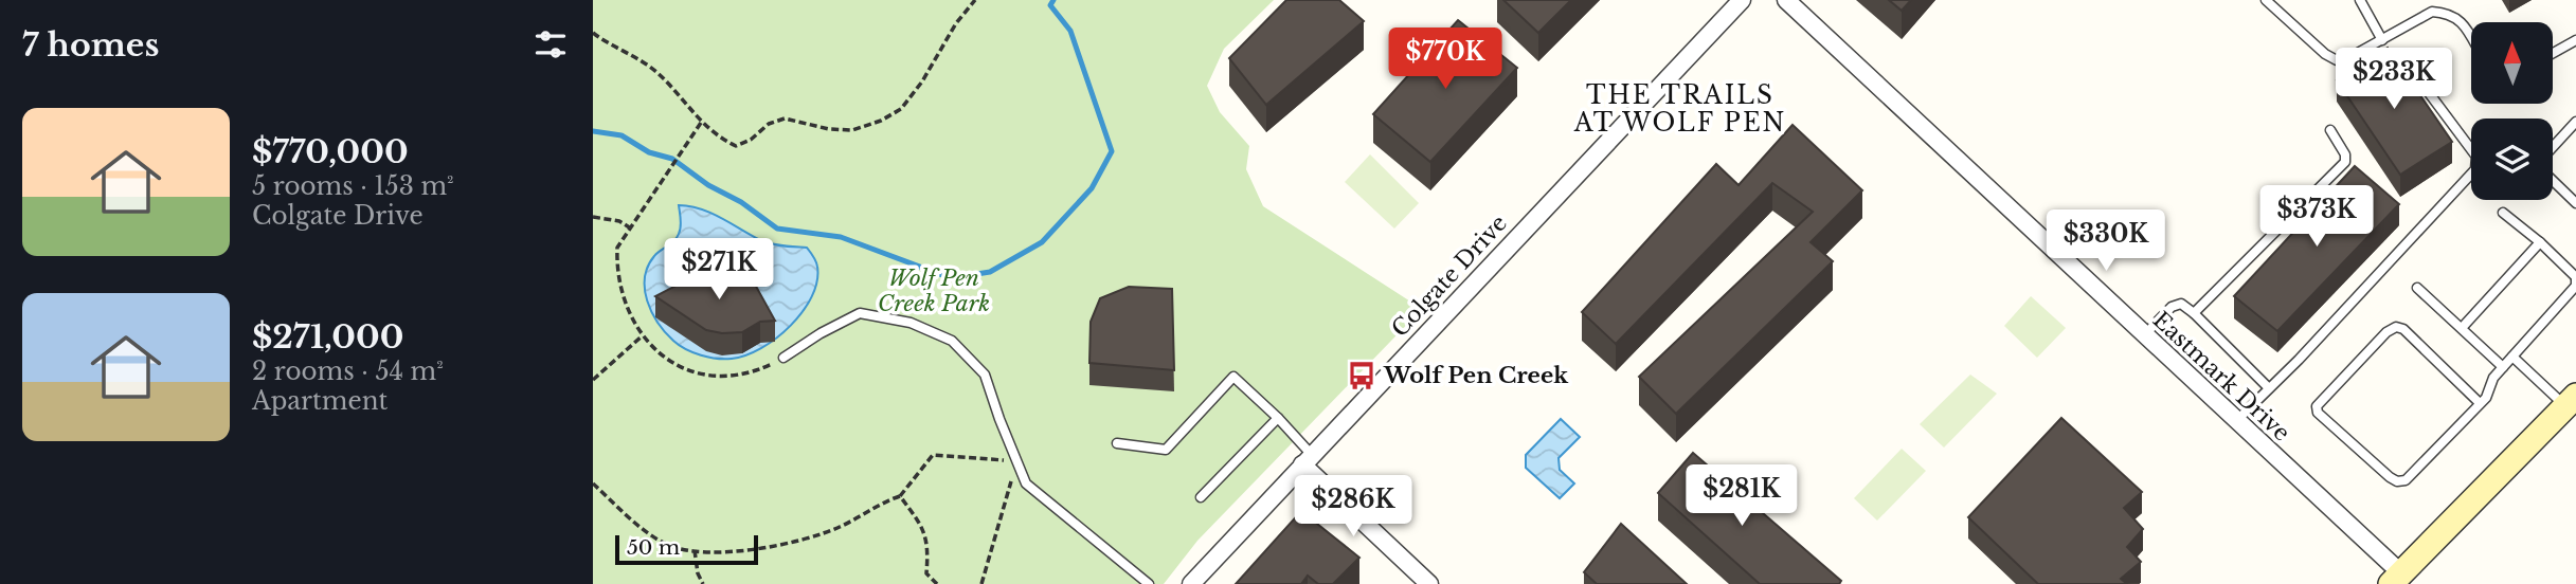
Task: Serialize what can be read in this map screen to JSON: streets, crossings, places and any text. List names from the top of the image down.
{
  "streets": {
    "street": ["Colgate Drive", "Eastmark Drive"]
  },
  "districts": ["THE TRAILS AT WOLF PEN"],
  "parks": ["Wolf Pen Creek Park"],
  "places": {
    "bus stop": ["Wolf Pen Creek"]
  },
  "scale_bar": "50 m",
  "north": "top",
  "page": {
    "heading": "7 homes",
    "price": [
      "$770K",
      "$233K",
      "$373K",
      "$330K",
      "$271K",
      "$281K",
      "$286K"
    ],
    "list": [
      {
        "name": "$770,000",
        "note": "5 rooms · 153 m² · Colgate Drive"
      },
      {
        "name": "$271,000",
        "note": "2 rooms · 54 m² · Apartment"
      }
    ],
    "scale": "50 m"
  }
}
